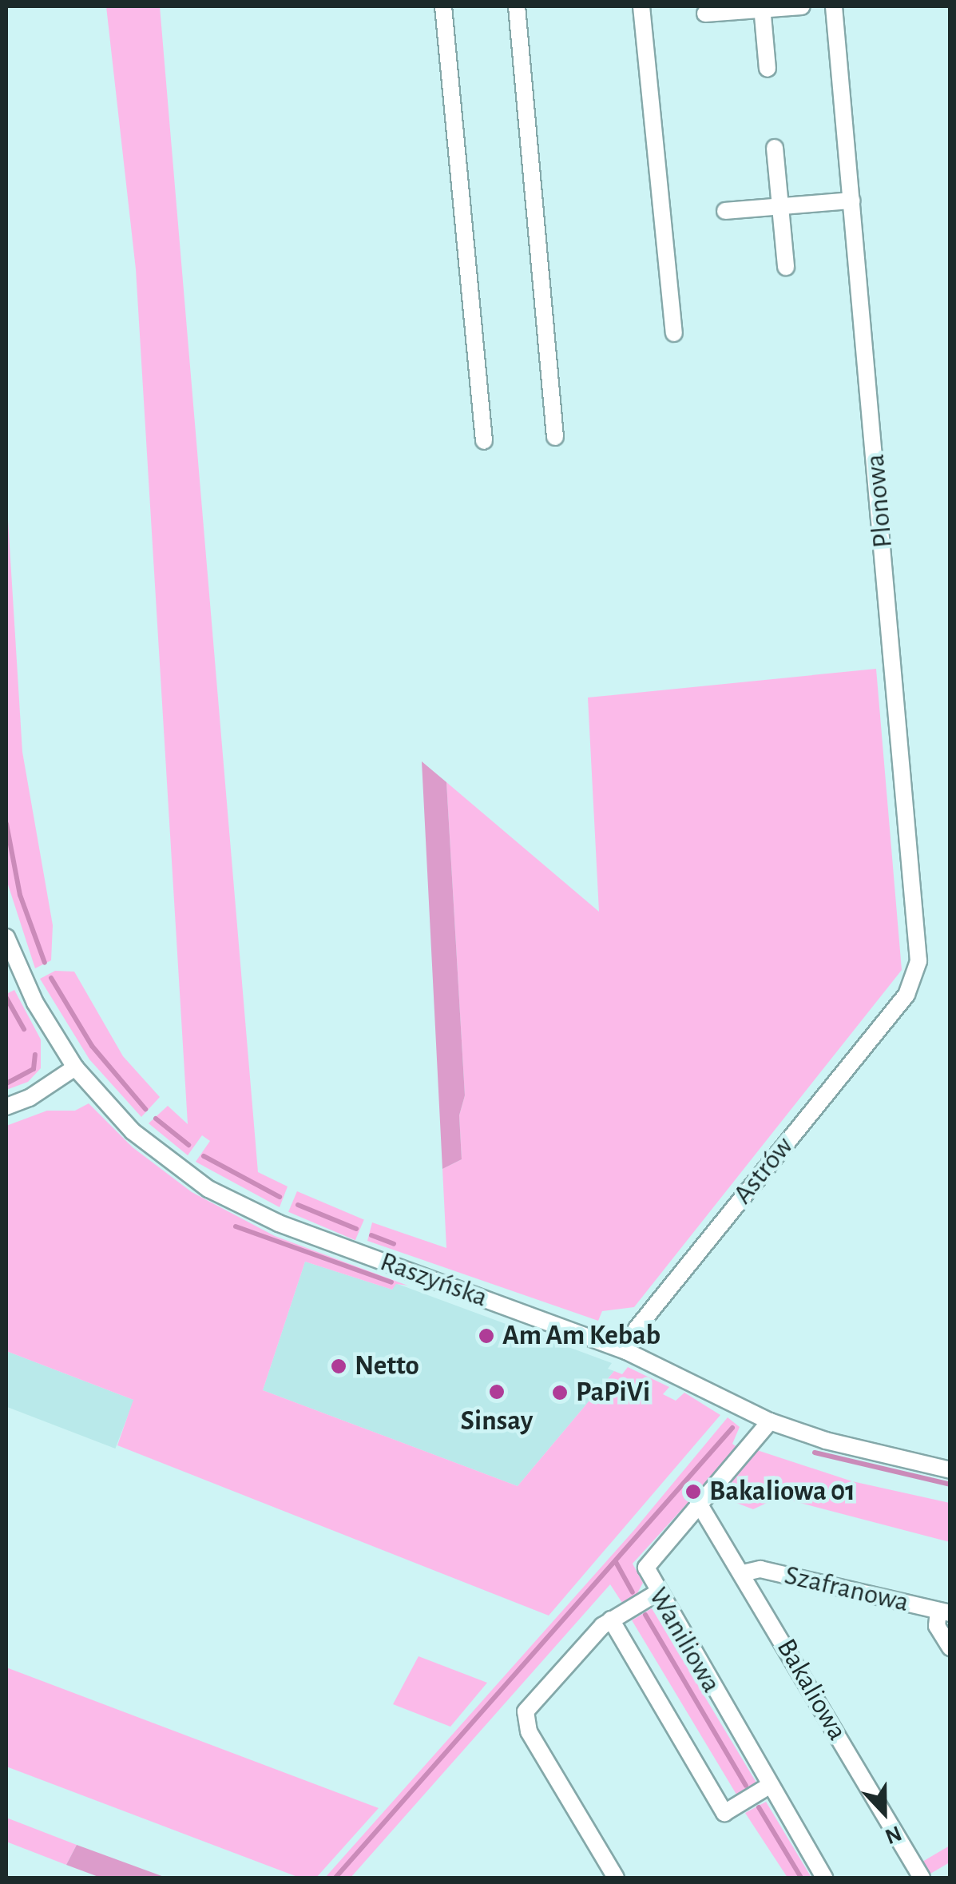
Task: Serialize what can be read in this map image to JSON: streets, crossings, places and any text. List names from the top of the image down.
{
  "streets": {
    "street": [
      "Plonowa",
      "Astrów",
      "Raszyńska",
      "Szafranowa",
      "Waniliowa",
      "Bakaliowa"
    ]
  },
  "crossings": [
    ["Plonowa", "Astrów"],
    ["Astrów", "Raszyńska"],
    ["Raszyńska", "Waniliowa"],
    ["Szafranowa", "Bakaliowa"],
    ["Waniliowa", "Bakaliowa"]
  ],
  "places": [
    "Am Am Kebab",
    "Netto",
    "Sinsay",
    "PaPiVi",
    "Bakaliowa 01"
  ],
  "north": "bottom"
}
